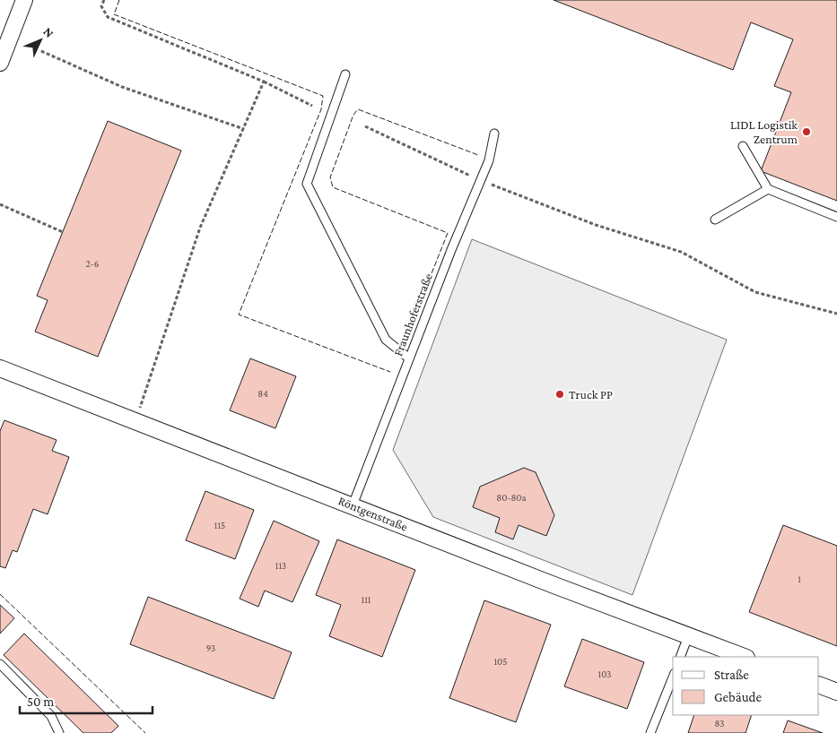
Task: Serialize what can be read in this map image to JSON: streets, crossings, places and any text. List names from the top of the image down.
{
  "streets": {
    "street": ["Röntgenstraße"],
    "lane": ["Fraunhoferstraße"]
  },
  "crossings": [
    ["Fraunhoferstraße", "Röntgenstraße"]
  ],
  "places": ["LIDL Logistik Zentrum", "Truck PP"],
  "house_numbers": [
    "2-6",
    "84",
    "80-80a",
    "115",
    "113",
    "1",
    "111",
    "93",
    "105",
    "103",
    "83"
  ],
  "legend": ["Straße", "Gebäude"],
  "scale_bar": "50 m",
  "north": "top right"
}
